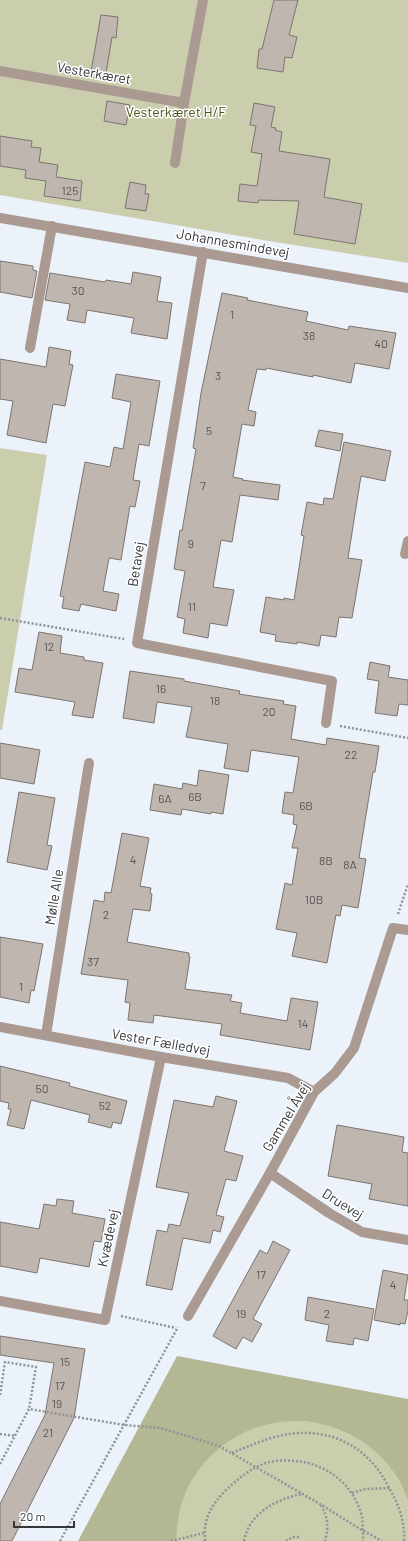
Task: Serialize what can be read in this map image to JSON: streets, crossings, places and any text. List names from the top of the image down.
{
  "streets": {
    "street": [
      "Vesterkæret",
      "Johannesmindevej",
      "Betavej",
      "Mølle Alle",
      "Vester Fælledvej",
      "Gammel Åvej",
      "Druevej",
      "Kvædevej"
    ]
  },
  "crossings": [
    ["Johannesmindevej", "Betavej"],
    ["Mølle Alle", "Vester Fælledvej"],
    ["Vester Fælledvej", "Gammel Åvej"],
    ["Vester Fælledvej", "Kvædevej"],
    ["Gammel Åvej", "Druevej"]
  ],
  "parks": ["Vesterkæret H/F"],
  "house_numbers": [
    "125",
    "30",
    "1",
    "38",
    "40",
    "3",
    "5",
    "7",
    "9",
    "11",
    "12",
    "16",
    "18",
    "20",
    "22",
    "6B",
    "6A",
    "6B",
    "4",
    "8B",
    "8A",
    "10B",
    "2",
    "37",
    "1",
    "14",
    "50",
    "52",
    "17",
    "4",
    "19",
    "2",
    "15",
    "17",
    "19",
    "21"
  ],
  "scale_bar": "20 m"
}
